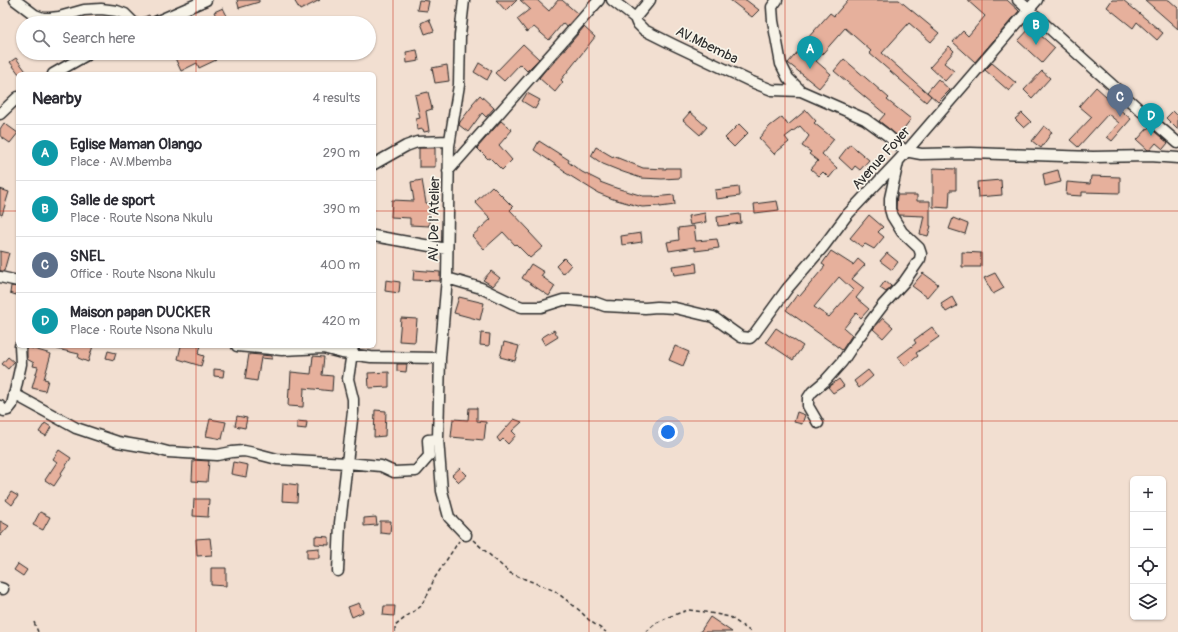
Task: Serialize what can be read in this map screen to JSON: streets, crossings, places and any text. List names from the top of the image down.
{
  "streets": {
    "street": ["AV.Mbemba", "Avenue Foyer", "AV. De l'Atelier"]
  },
  "crossings": [
    ["Avenue Foyer", "AV. De l'Atelier"]
  ],
  "page": {
    "pins": [
      "B",
      "A",
      "C",
      "D"
    ],
    "search": "Search here",
    "heading": ["Nearby", "4 results"],
    "list": [
      {
        "mark": "A",
        "name": "Eglise Maman Olango",
        "note": "Place · AV.Mbemba",
        "value": "290 m"
      },
      {
        "mark": "B",
        "name": "Salle de sport",
        "note": "Place · Route Nsona Nkulu",
        "value": "390 m"
      },
      {
        "mark": "C",
        "name": "SNEL",
        "note": "Office · Route Nsona Nkulu",
        "value": "400 m"
      },
      {
        "mark": "D",
        "name": "Maison papan DUCKER",
        "note": "Place · Route Nsona Nkulu",
        "value": "420 m"
      }
    ],
    "map_buttons": ["+", "−"]
  }
}
